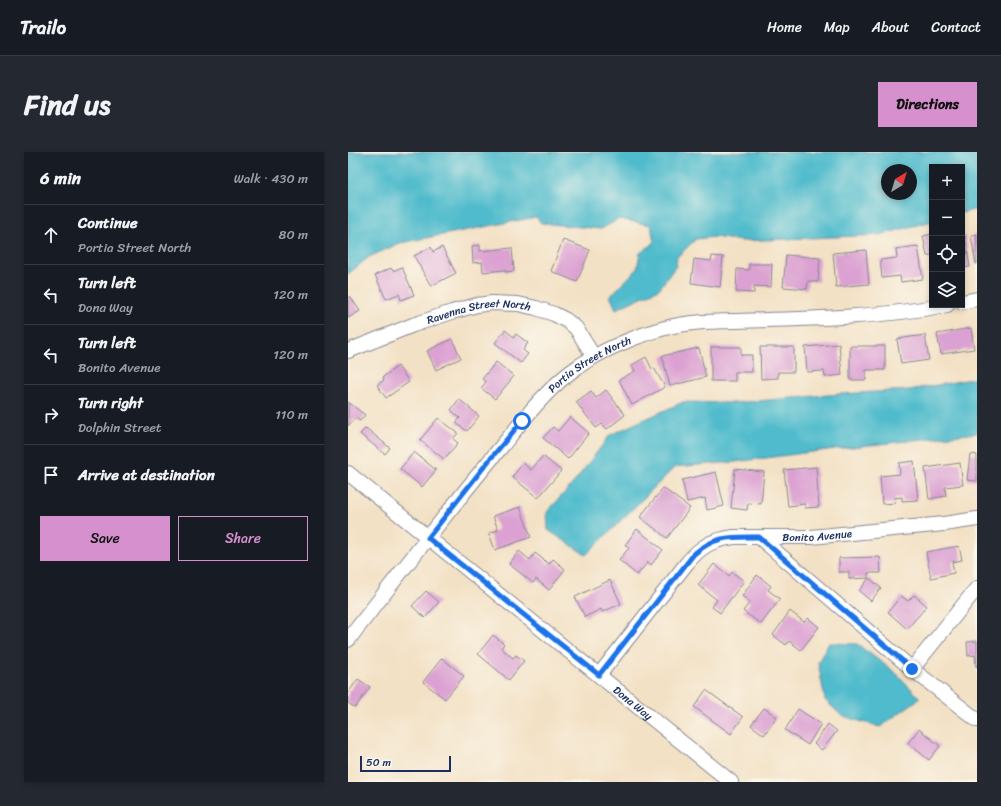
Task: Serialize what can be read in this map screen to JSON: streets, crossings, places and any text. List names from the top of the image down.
{
  "streets": {
    "street": [
      "Ravenna Street North",
      "Portia Street North",
      "Bonito Avenue",
      "Dona Way"
    ]
  },
  "crossings": [
    ["Ravenna Street North", "Portia Street North"],
    ["Portia Street North", "Dona Way"],
    ["Bonito Avenue", "Dona Way"]
  ],
  "scale_bar": "50 m",
  "north": "top right",
  "page": {
    "header": "Trailo",
    "nav": [
      "Home",
      "Map",
      "About",
      "Contact"
    ],
    "title": "Find us",
    "buttons": [
      "Directions",
      ["Save", "Share"]
    ],
    "heading": ["6 min", "Walk · 430 m"],
    "map_buttons": ["+", "−"],
    "list": [
      ["Continue", "Portia Street North", "80 m"],
      ["Turn left", "Dona Way", "120 m"],
      ["Turn left", "Bonito Avenue", "120 m"],
      ["Turn right", "Dolphin Street", "110 m"],
      "Arrive at destination"
    ],
    "scale": "50 m"
  }
}
